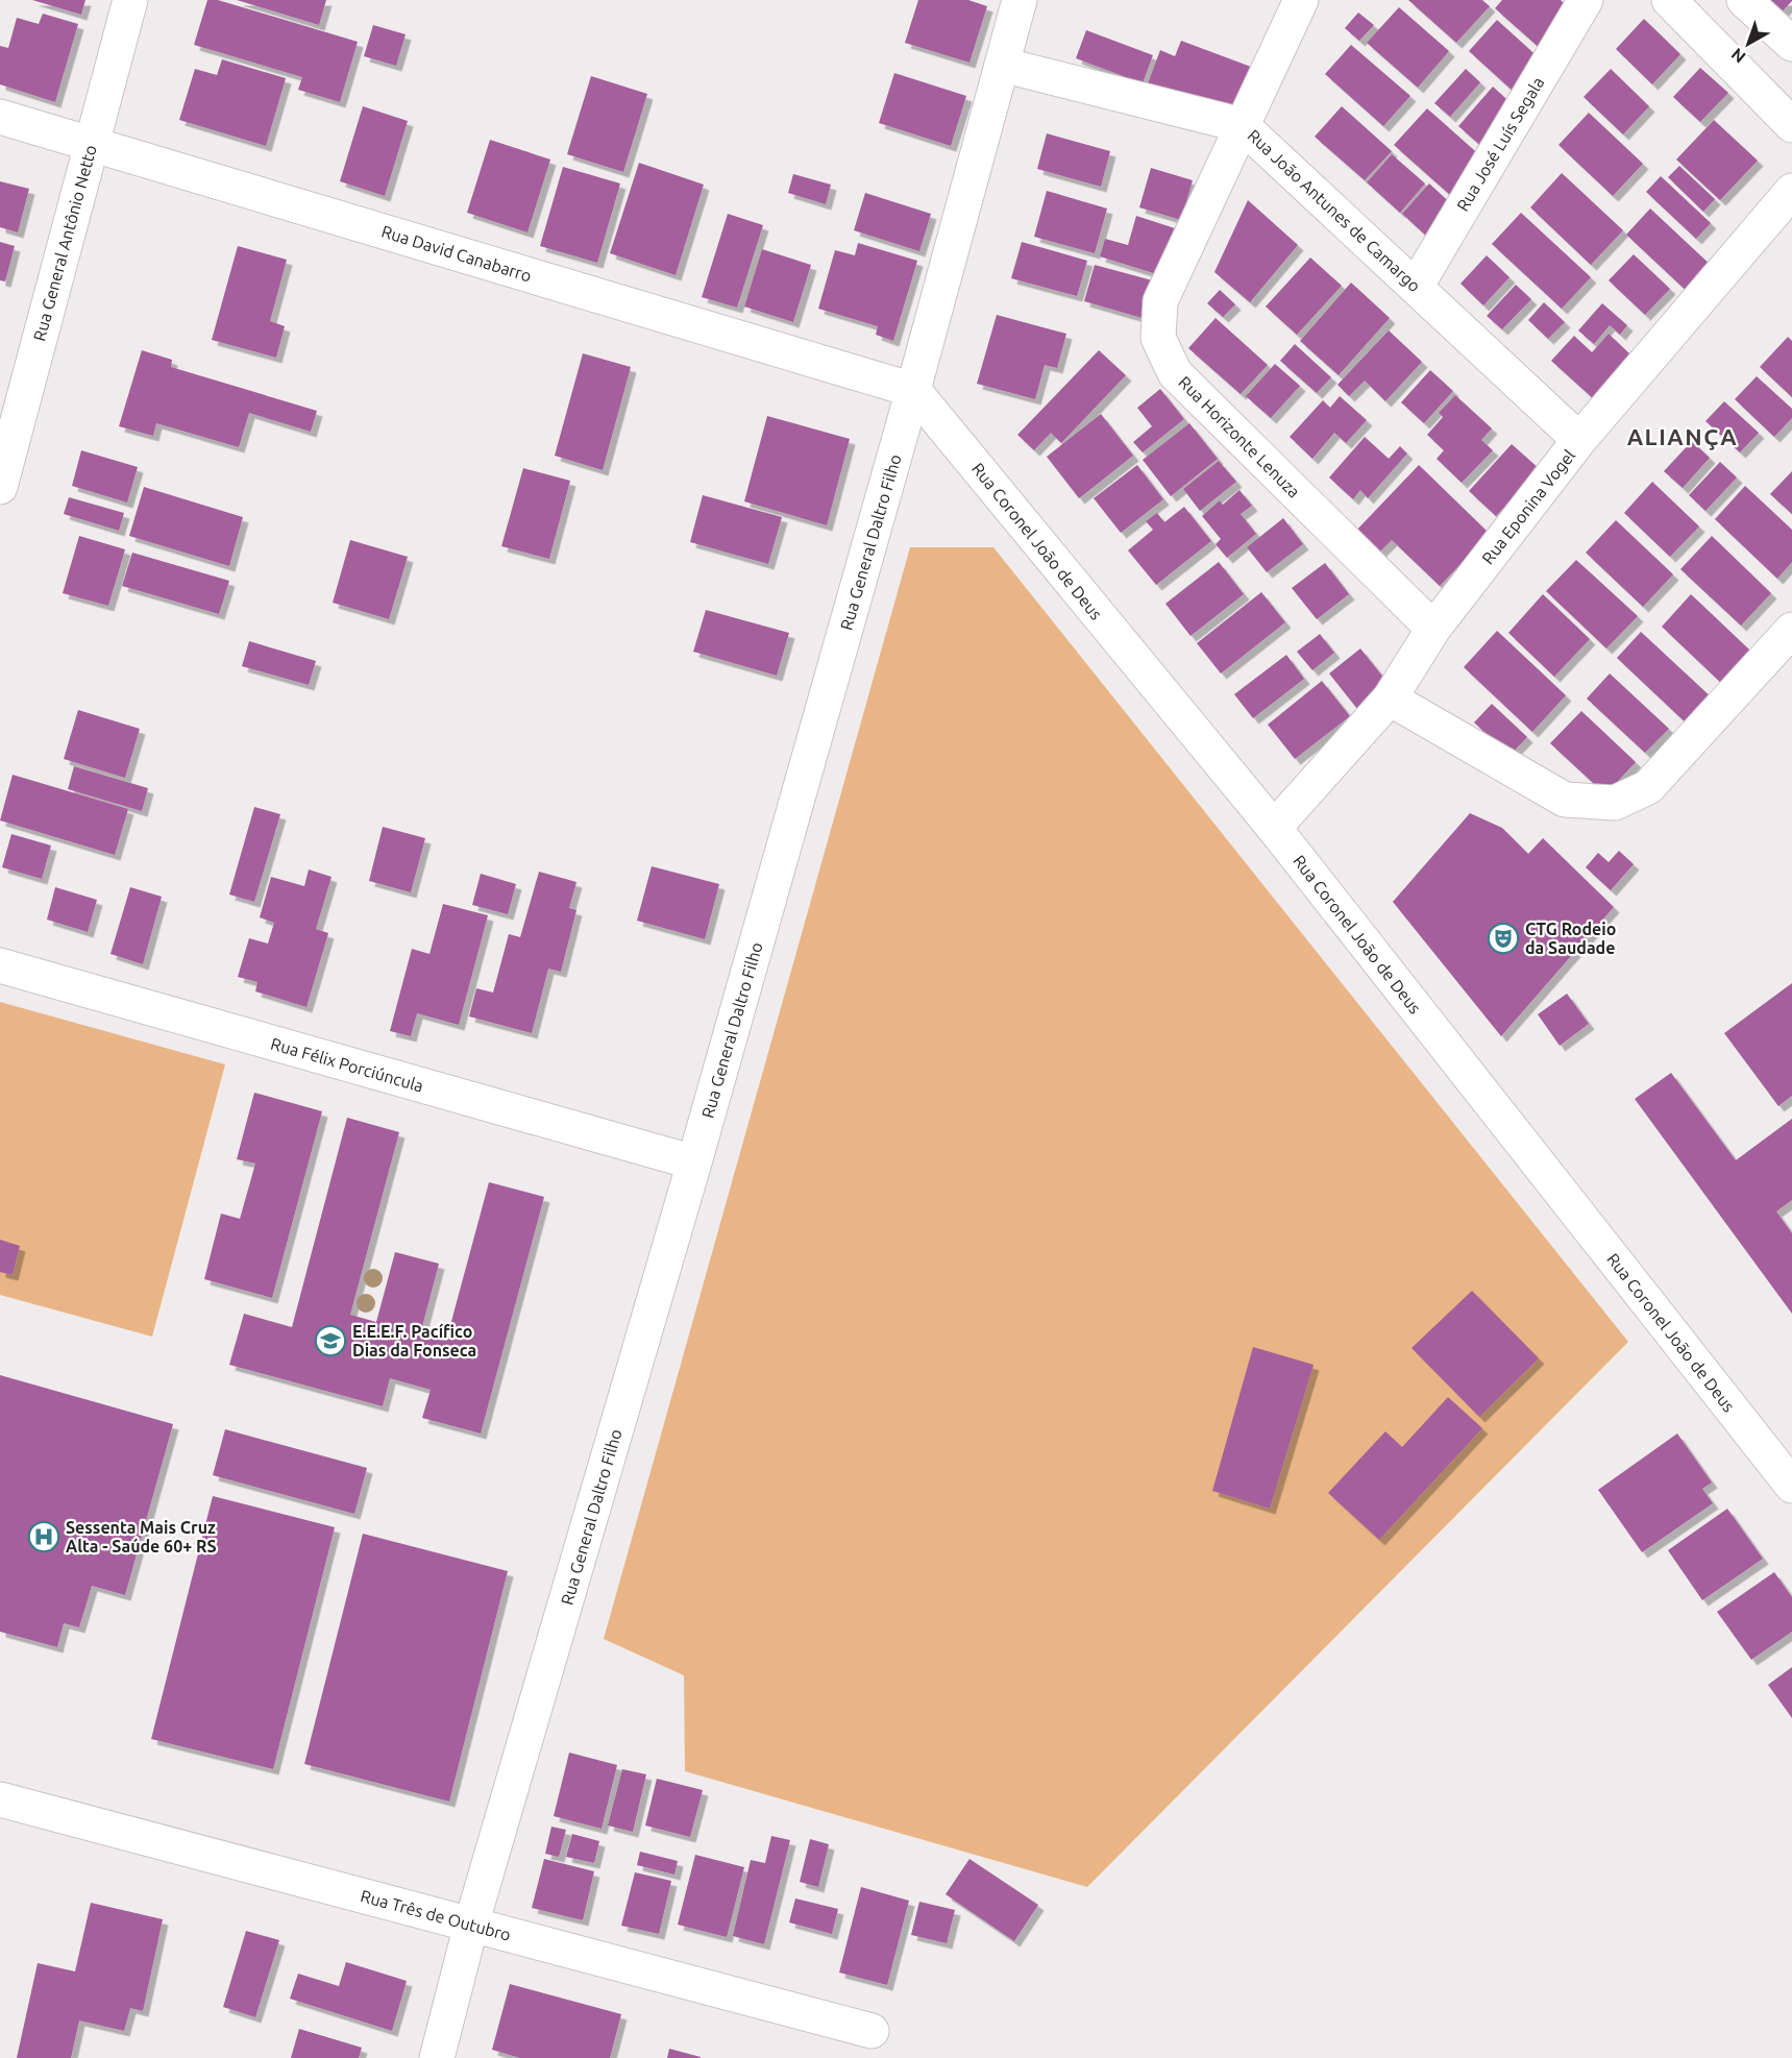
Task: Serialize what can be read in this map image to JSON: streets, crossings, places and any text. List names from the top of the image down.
{
  "streets": {
    "street": [
      "Rua José Luís Segala",
      "Rua João Antunes de Camargo",
      "Rua General Antônio Netto",
      "Rua David Canabarro",
      "Rua Horizonte Lenuza",
      "Rua Eponina Vogel",
      "Rua Coronel João de Deus",
      "Rua General Daltro Filho",
      "Rua Félix Porciúncula",
      "Rua Três de Outubro"
    ]
  },
  "crossings": [
    ["Rua José Luís Segala", "Rua João Antunes de Camargo"],
    ["Rua João Antunes de Camargo", "Rua Horizonte Lenuza"],
    ["Rua João Antunes de Camargo", "Rua Eponina Vogel"],
    ["Rua João Antunes de Camargo", "Rua General Daltro Filho"],
    ["Rua General Antônio Netto", "Rua David Canabarro"],
    ["Rua David Canabarro", "Rua Coronel João de Deus"],
    ["Rua David Canabarro", "Rua General Daltro Filho"],
    ["Rua Horizonte Lenuza", "Rua Eponina Vogel"],
    ["Rua Eponina Vogel", "Rua Coronel João de Deus"],
    ["Rua Coronel João de Deus", "Rua General Daltro Filho"],
    ["Rua General Daltro Filho", "Rua Félix Porciúncula"],
    ["Rua General Daltro Filho", "Rua Três de Outubro"]
  ],
  "districts": ["ALIANÇA"],
  "places": {
    "theatre": ["CTG Rodeio da Saudade"],
    "school or university": ["E.E.E.F. Pacífico Dias da Fonseca"],
    "hospital": ["Sessenta Mais Cruz Alta - Saúde 60+ RS"]
  },
  "north": "bottom left"
}
